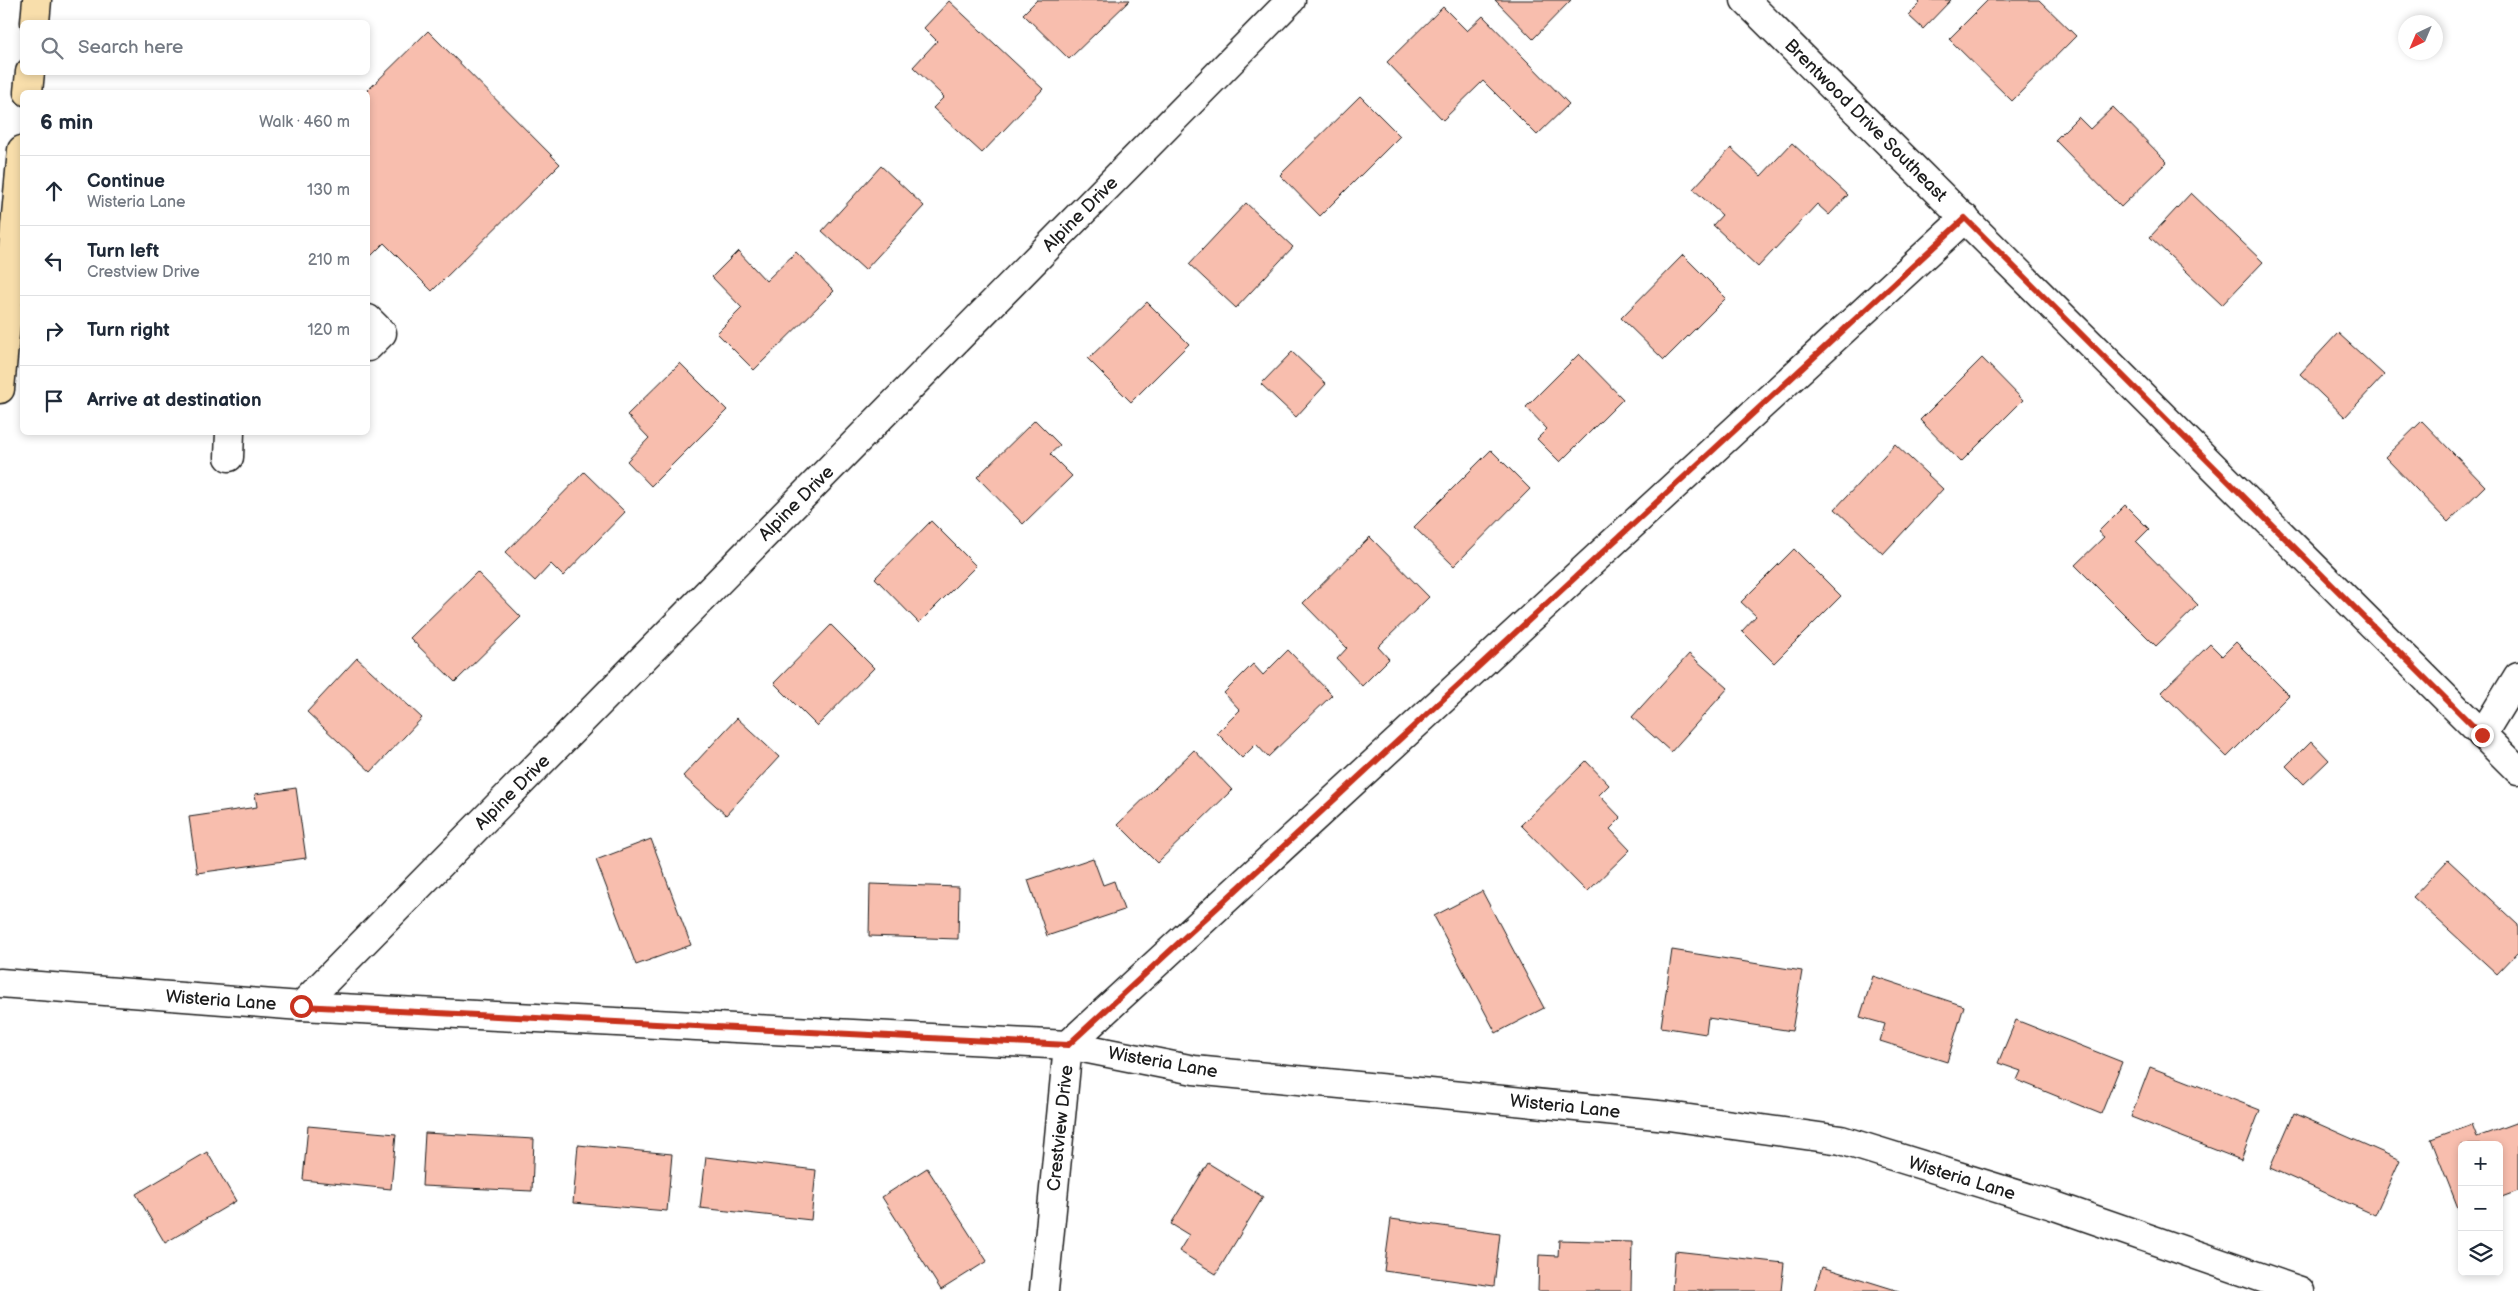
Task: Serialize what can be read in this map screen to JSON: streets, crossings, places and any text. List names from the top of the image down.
{
  "streets": {
    "street": [
      "Brentwood Drive Southeast",
      "Alpine Drive",
      "Wisteria Lane",
      "Crestview Drive"
    ]
  },
  "crossings": [
    ["Brentwood Drive Southeast", "Crestview Drive"],
    ["Alpine Drive", "Wisteria Lane"],
    ["Wisteria Lane", "Crestview Drive"]
  ],
  "north": "bottom left",
  "page": {
    "search": "Search here",
    "heading": ["6 min", "Walk · 460 m"],
    "list": [
      ["Continue", "Wisteria Lane", "130 m"],
      ["Turn left", "Crestview Drive", "210 m"],
      ["Turn right", "120 m"],
      "Arrive at destination"
    ],
    "map_buttons": ["+", "−"]
  }
}
